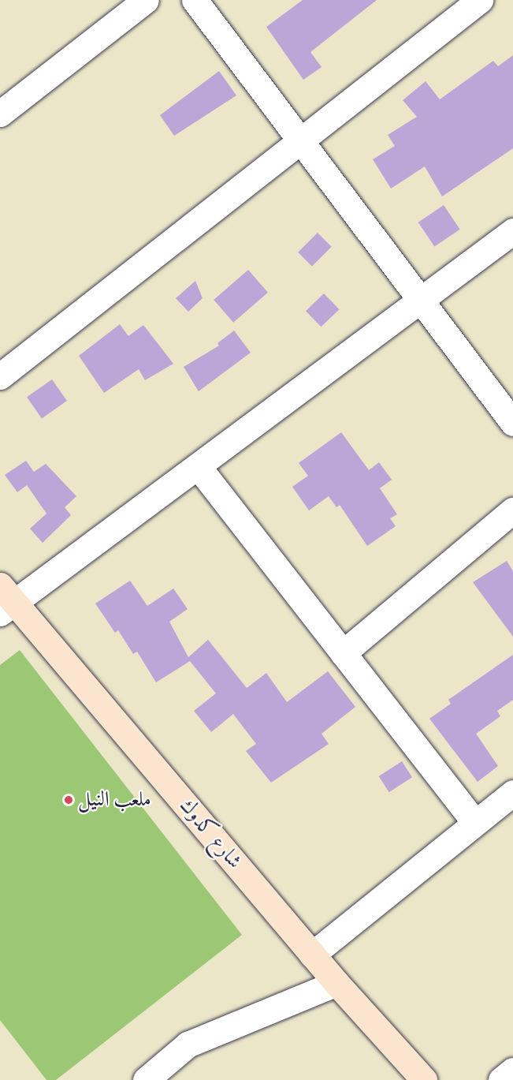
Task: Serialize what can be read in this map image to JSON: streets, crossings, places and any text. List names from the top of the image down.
{
  "streets": {
    "street": ["شارع كدوك"]
  },
  "places": ["ملعب النيل"]
}
